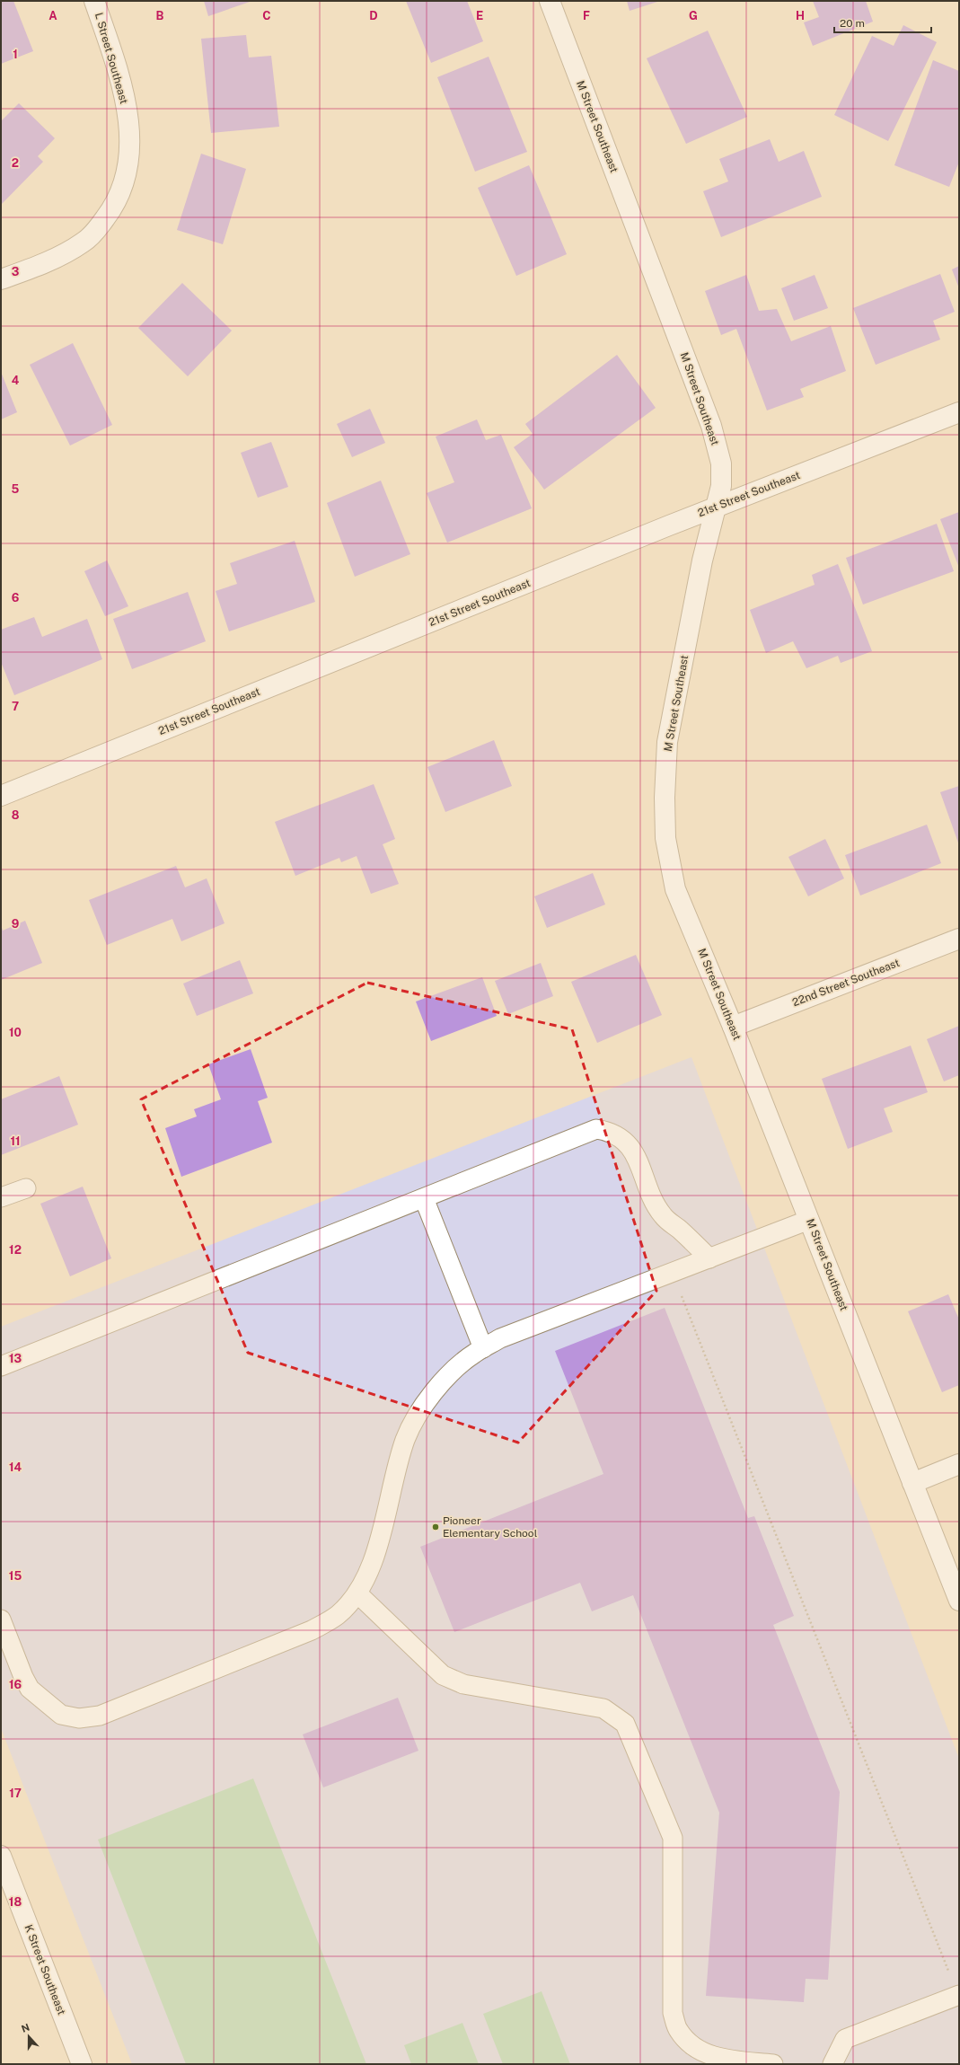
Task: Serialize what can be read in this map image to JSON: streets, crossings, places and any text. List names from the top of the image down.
{
  "streets": {
    "street": [
      "L Street Southeast",
      "M Street Southeast",
      "21st Street Southeast",
      "22nd Street Southeast",
      "K Street Southeast"
    ]
  },
  "crossings": [
    ["M Street Southeast", "21st Street Southeast"],
    ["M Street Southeast", "22nd Street Southeast"]
  ],
  "places": ["Pioneer Elementary School"],
  "scale_bar": "20 m",
  "north": "top",
  "grid": {
    "columns": [
      "A",
      "B",
      "C",
      "D",
      "E",
      "F",
      "G",
      "H"
    ],
    "rows": [
      "1",
      "2",
      "3",
      "4",
      "5",
      "6",
      "7",
      "8",
      "9",
      "10",
      "11",
      "12",
      "13",
      "14",
      "15",
      "16",
      "17",
      "18"
    ]
  }
}
